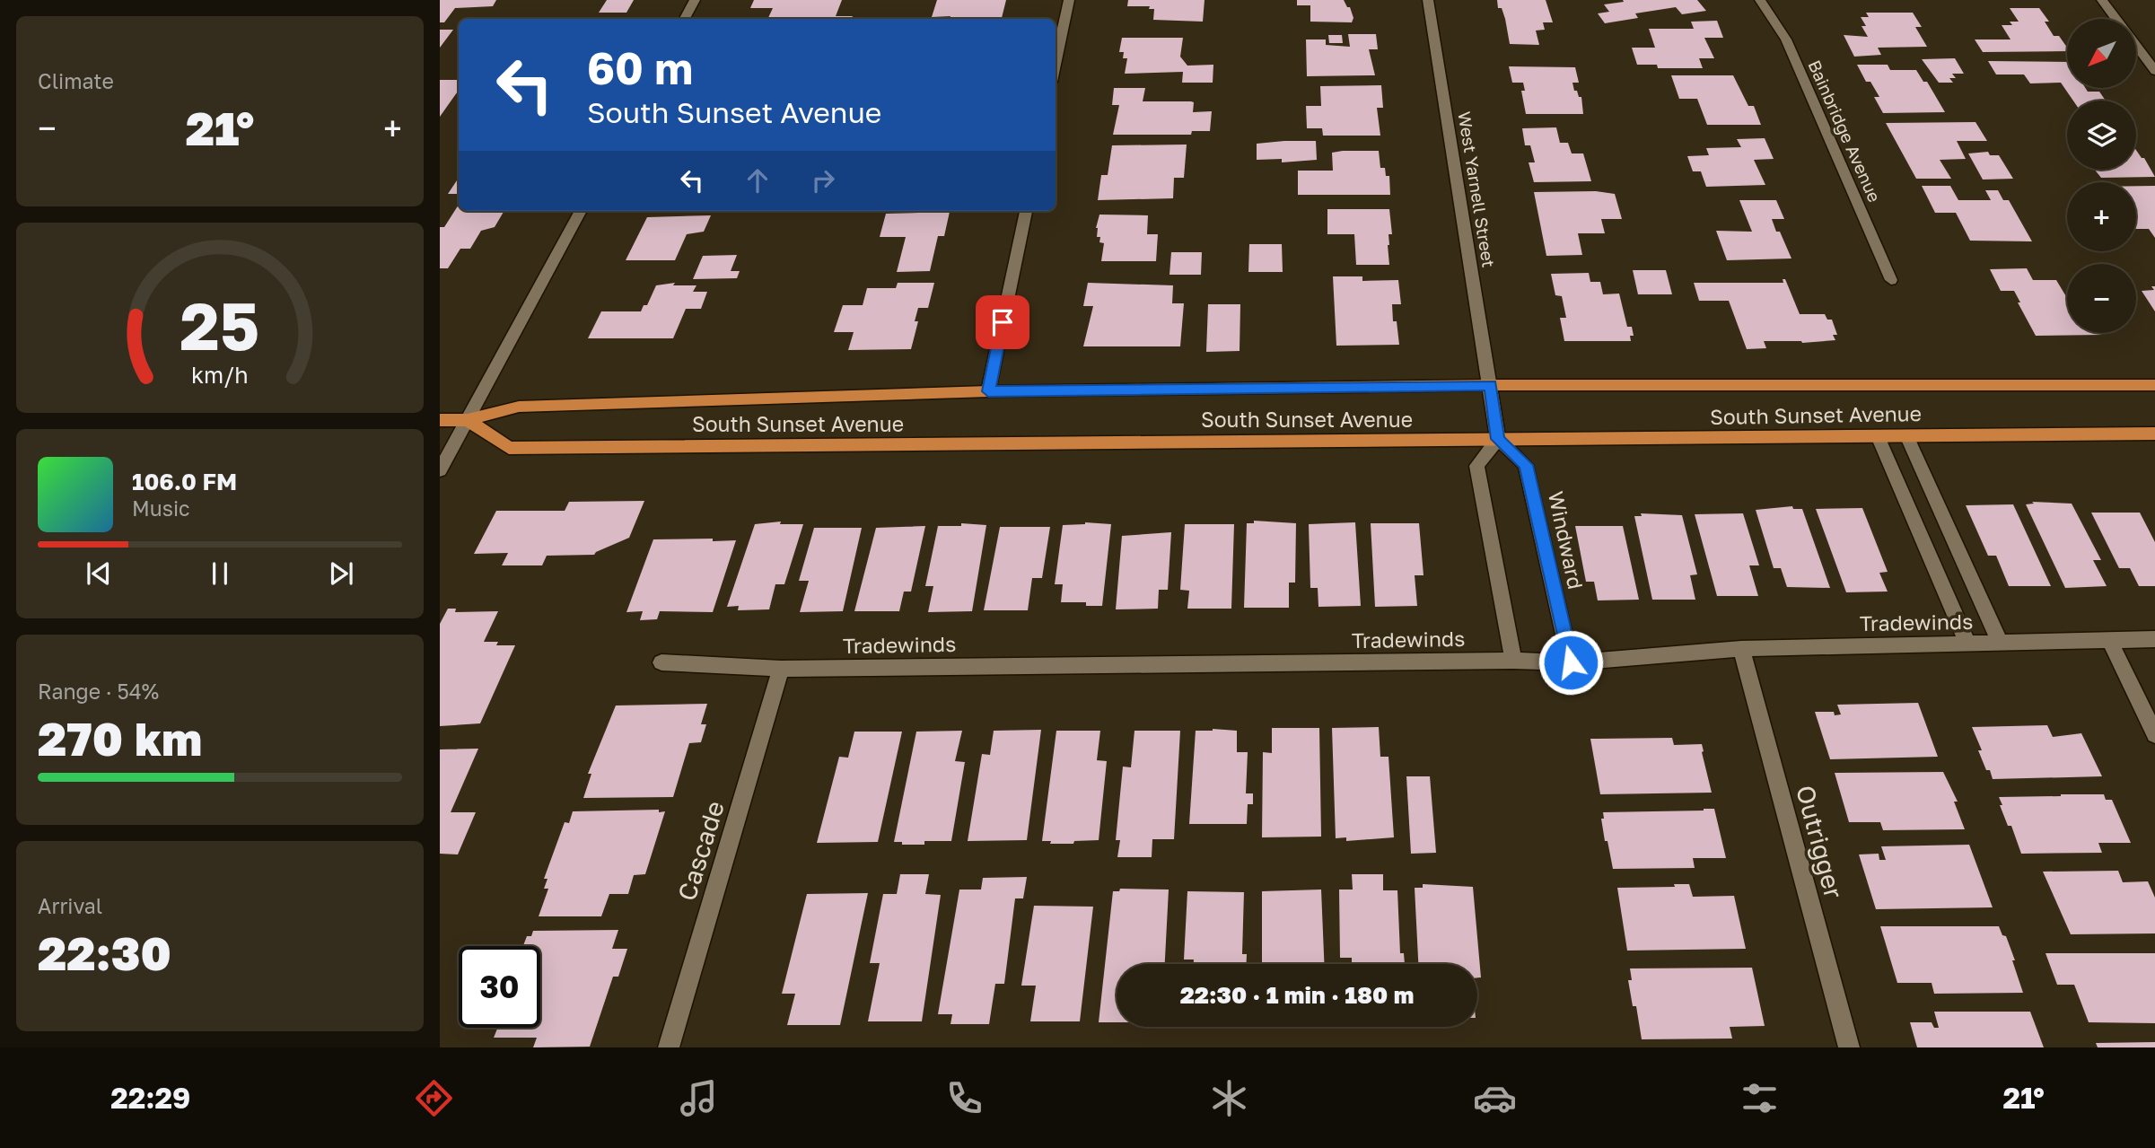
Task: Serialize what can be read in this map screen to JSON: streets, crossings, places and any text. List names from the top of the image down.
{
  "streets": {
    "main road": ["South Sunset Avenue"],
    "street": [
      "Bainbridge Avenue",
      "West Yarnell Street",
      "Windward",
      "Tradewinds",
      "Outrigger",
      "Cascade"
    ]
  },
  "crossings": [
    ["West Yarnell Street", "South Sunset Avenue"],
    ["South Sunset Avenue", "Windward"],
    ["Windward", "Tradewinds"],
    ["Tradewinds", "Outrigger"],
    ["Tradewinds", "Cascade"]
  ],
  "north": "bottom left",
  "page": {
    "tile": [
      "Climate",
      ["Range · 54%", "270 km"],
      ["Arrival", "22:30"]
    ],
    "map_buttons": ["+", "−"],
    "turn": ["60 m", "South Sunset Avenue"],
    "heat": ["−", "21°", "+"],
    "song": ["106.0 FM", "Music"],
    "limit": "30",
    "trip": "22:30 · 1 min · 180 m",
    "tabs": ["22:29", "21°"],
    "gauge": ["25", "km/h"]
  }
}
